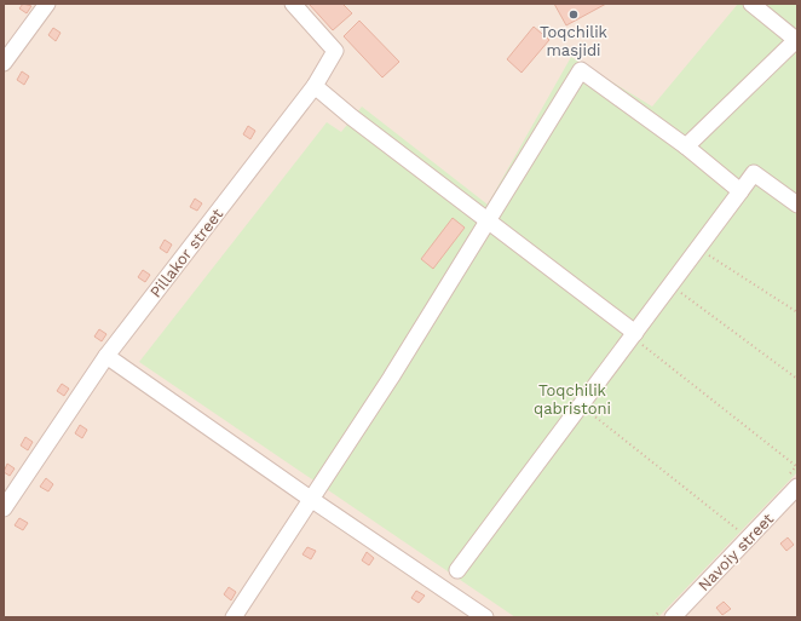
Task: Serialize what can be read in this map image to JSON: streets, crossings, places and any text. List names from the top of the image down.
{
  "streets": {
    "street": ["Pillakor street", "Navoiy street"]
  },
  "parks": ["Toqchilik qabristoni"],
  "places": ["Toqchilik masjidi"]
}
